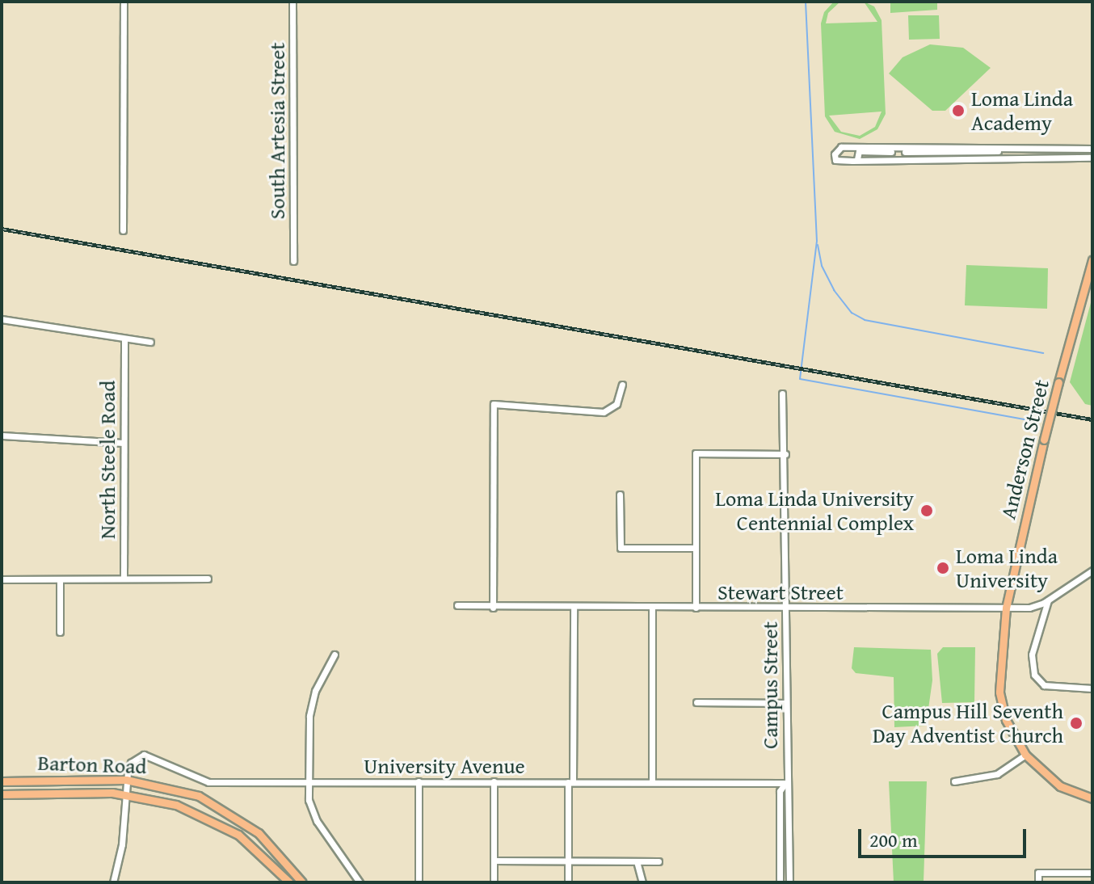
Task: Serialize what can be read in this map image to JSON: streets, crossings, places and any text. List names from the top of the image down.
{
  "streets": {
    "main road": ["Anderson Street", "Barton Road"],
    "street": [
      "South Artesia Street",
      "North Steele Road",
      "Stewart Street",
      "Campus Street",
      "University Avenue"
    ]
  },
  "crossings": [
    ["Anderson Street", "Stewart Street"],
    ["Stewart Street", "Campus Street"],
    ["Campus Street", "University Avenue"],
    ["Barton Road", "University Avenue"]
  ],
  "places": [
    "Loma Linda Academy",
    "Loma Linda University Centennial Complex",
    "Loma Linda University",
    "Campus Hill Seventh Day Adventist Church"
  ],
  "scale_bar": "200 m"
}
